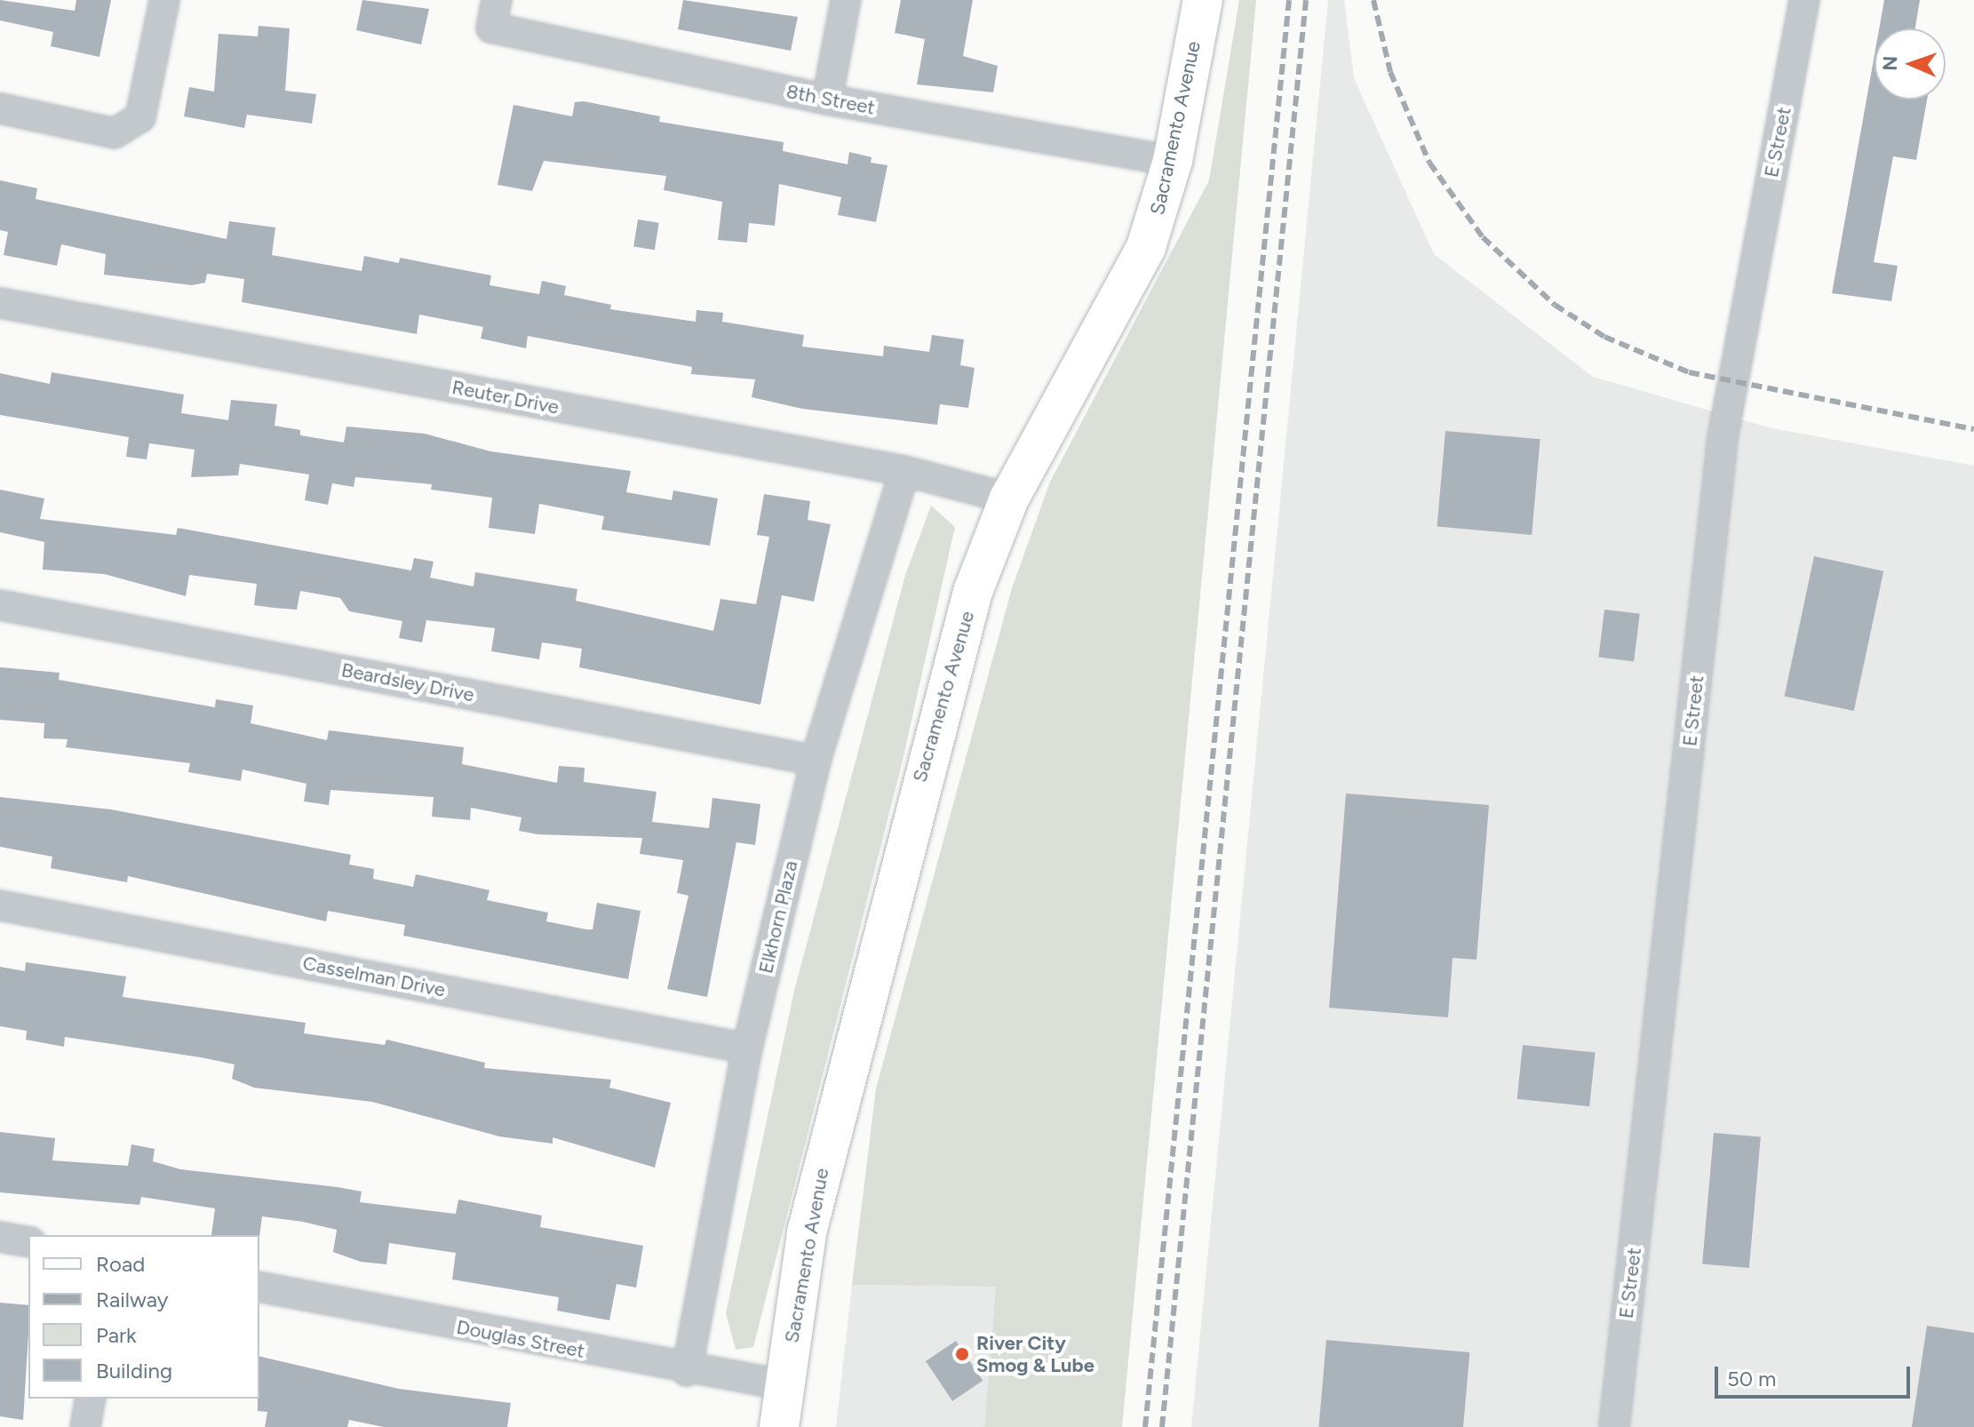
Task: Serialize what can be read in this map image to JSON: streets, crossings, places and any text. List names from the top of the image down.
{
  "streets": {
    "main road": ["Sacramento Avenue"],
    "street": [
      "8th Street",
      "E Street",
      "Reuter Drive",
      "Beardsley Drive",
      "Elkhorn Plaza",
      "Casselman Drive",
      "Douglas Street"
    ]
  },
  "crossings": [
    ["8th Street", "Sacramento Avenue"],
    ["Sacramento Avenue", "Reuter Drive"],
    ["Sacramento Avenue", "Douglas Street"],
    ["Reuter Drive", "Elkhorn Plaza"],
    ["Beardsley Drive", "Elkhorn Plaza"],
    ["Elkhorn Plaza", "Casselman Drive"],
    ["Elkhorn Plaza", "Douglas Street"]
  ],
  "places": ["River City Smog & Lube"],
  "legend": [
    "Road",
    "Railway",
    "Park",
    "Building"
  ],
  "scale_bar": "50 m",
  "north": "left"
}
